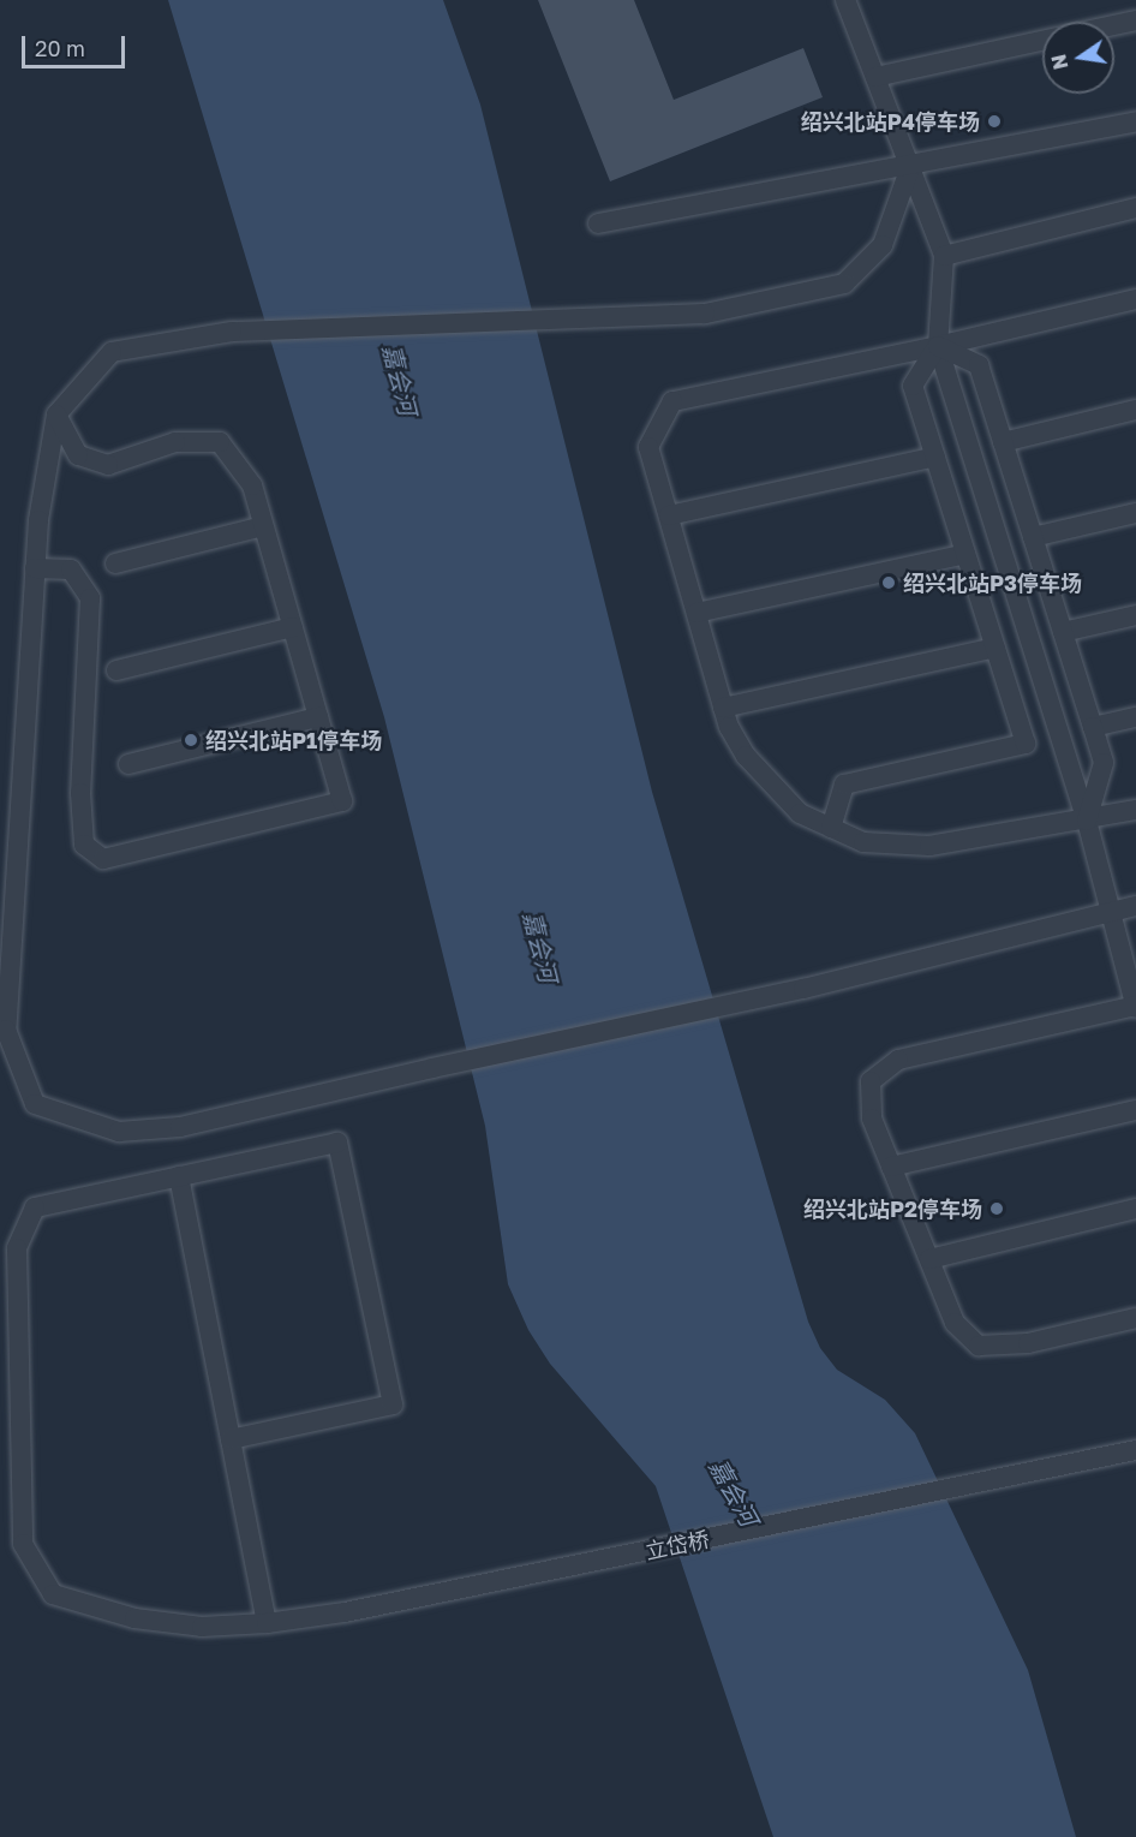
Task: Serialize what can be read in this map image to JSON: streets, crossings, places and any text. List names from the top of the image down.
{
  "streets": {
    "lane": ["立岱桥"]
  },
  "water": ["嘉会河"],
  "places": [
    "绍兴北站P4停车场",
    "绍兴北站P3停车场",
    "绍兴北站P1停车场",
    "绍兴北站P2停车场"
  ],
  "scale_bar": "20 m",
  "north": "left"
}
